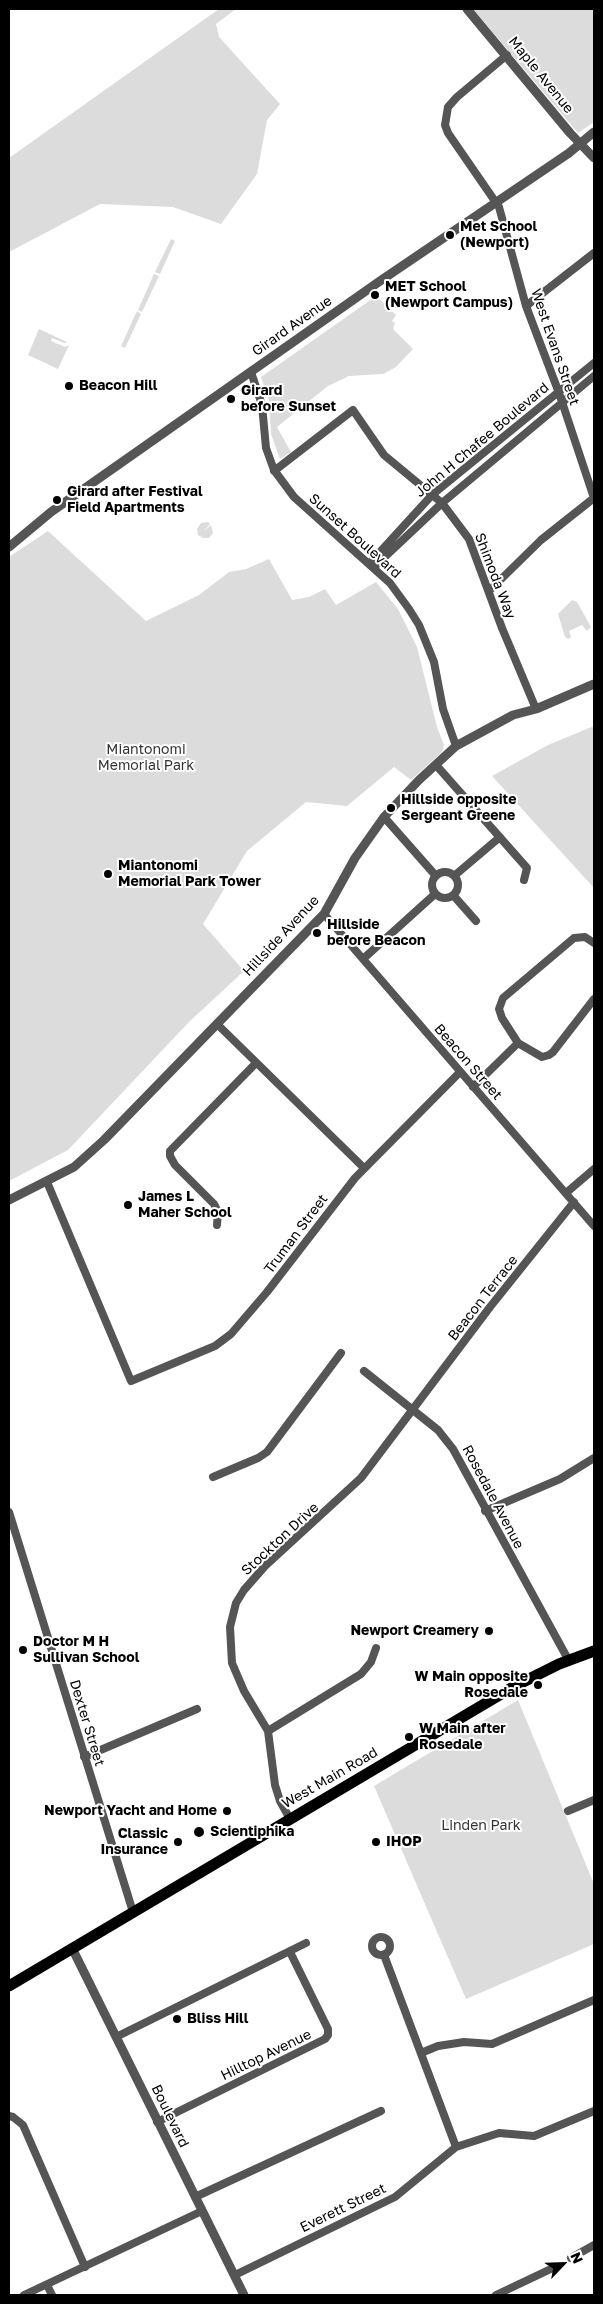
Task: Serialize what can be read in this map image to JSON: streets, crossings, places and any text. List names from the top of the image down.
{
  "streets": {
    "main road": ["West Main Road"],
    "street": [
      "Maple Avenue",
      "Girard Avenue",
      "West Evans Street",
      "John H Chafee Boulevard",
      "Sunset Boulevard",
      "Shimoda Way",
      "Hillside Avenue",
      "Beacon Street",
      "Truman Street",
      "Beacon Terrace",
      "Rosedale Avenue",
      "Stockton Drive",
      "Dexter Street",
      "Hilltop Avenue",
      "Boulevard",
      "Everett Street"
    ]
  },
  "crossings": [
    ["Maple Avenue", "Girard Avenue"],
    ["Maple Avenue", "West Evans Street"],
    ["Girard Avenue", "West Evans Street"],
    ["Girard Avenue", "Sunset Boulevard"],
    ["West Evans Street", "John H Chafee Boulevard"],
    ["John H Chafee Boulevard", "Sunset Boulevard"],
    ["John H Chafee Boulevard", "Shimoda Way"],
    ["Sunset Boulevard", "Shimoda Way"],
    ["Sunset Boulevard", "Hillside Avenue"],
    ["Shimoda Way", "Hillside Avenue"],
    ["Hillside Avenue", "Beacon Street"],
    ["Hillside Avenue", "Truman Street"],
    ["Beacon Street", "Truman Street"],
    ["Beacon Street", "Beacon Terrace"],
    ["Beacon Terrace", "Rosedale Avenue"],
    ["Beacon Terrace", "Stockton Drive"],
    ["Rosedale Avenue", "Stockton Drive"],
    ["Rosedale Avenue", "West Main Road"],
    ["Stockton Drive", "West Main Road"],
    ["Dexter Street", "West Main Road"],
    ["West Main Road", "Boulevard"],
    ["Hilltop Avenue", "Boulevard"],
    ["Boulevard", "Everett Street"]
  ],
  "parks": ["Miantonomi Memorial Park", "Linden Park"],
  "places": [
    "Met School (Newport)",
    "MET School (Newport Campus)",
    "Beacon Hill",
    "Girard before Sunset",
    "Girard after Festival Field Apartments",
    "Hillside opposite Sergeant Greene",
    "Miantonomi Memorial Park Tower",
    "Hillside before Beacon",
    "James L Maher School",
    "Newport Creamery",
    "Doctor M H Sullivan School",
    "W Main opposite Rosedale",
    "W Main after Rosedale",
    "Newport Yacht and Home",
    "Scientiphika",
    "Classic Insurance",
    "IHOP",
    "Bliss Hill"
  ],
  "north": "top right"
}
